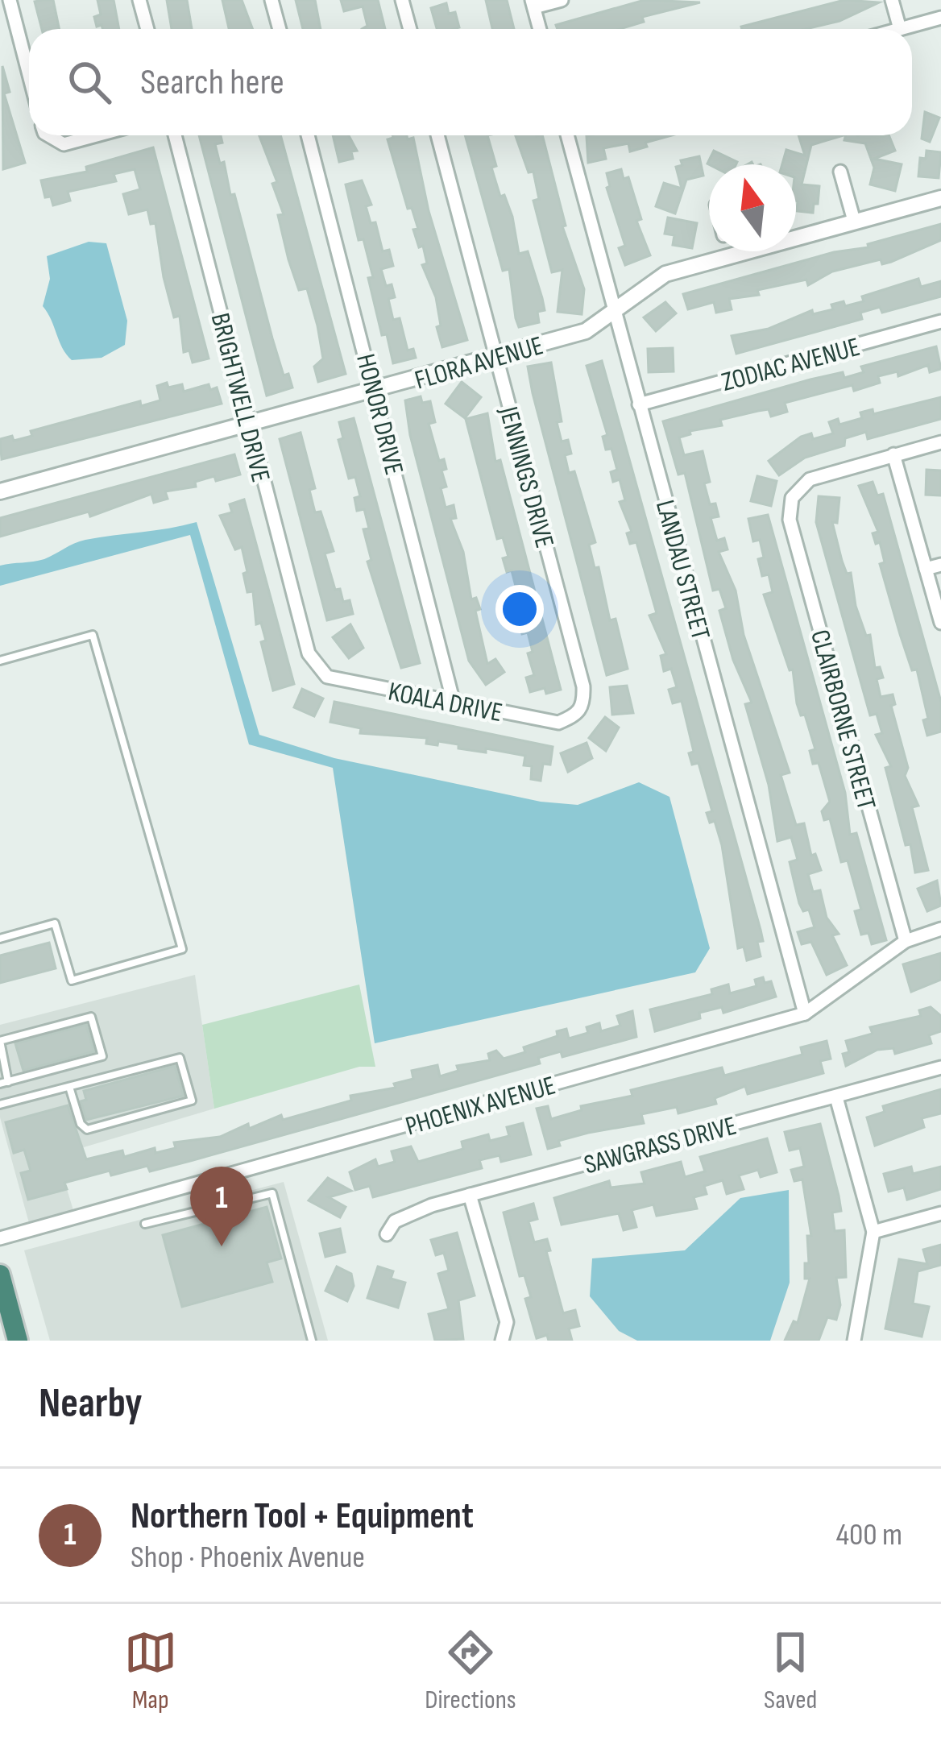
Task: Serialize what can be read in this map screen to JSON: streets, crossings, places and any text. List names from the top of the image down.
{
  "streets": {
    "street": [
      "FLORA AVENUE",
      "ZODIAC AVENUE",
      "BRIGHTWELL DRIVE",
      "HONOR DRIVE",
      "JENNINGS DRIVE",
      "LANDAU STREET",
      "KOALA DRIVE",
      "CLAIRBORNE STREET",
      "PHOENIX AVENUE",
      "SAWGRASS DRIVE"
    ]
  },
  "crossings": [
    ["FLORA AVENUE", "BRIGHTWELL DRIVE"],
    ["FLORA AVENUE", "HONOR DRIVE"],
    ["FLORA AVENUE", "JENNINGS DRIVE"],
    ["FLORA AVENUE", "LANDAU STREET"],
    ["ZODIAC AVENUE", "LANDAU STREET"],
    ["BRIGHTWELL DRIVE", "KOALA DRIVE"],
    ["HONOR DRIVE", "KOALA DRIVE"],
    ["JENNINGS DRIVE", "KOALA DRIVE"],
    ["LANDAU STREET", "PHOENIX AVENUE"],
    ["CLAIRBORNE STREET", "PHOENIX AVENUE"]
  ],
  "north": "top",
  "page": {
    "search": "Search here",
    "pins": "1",
    "heading": "Nearby",
    "list": [
      {
        "mark": "1",
        "name": "Northern Tool + Equipment",
        "note": "Shop · Phoenix Avenue",
        "value": "400 m"
      }
    ],
    "nav": ["Map", "Directions", "Saved"]
  }
}
